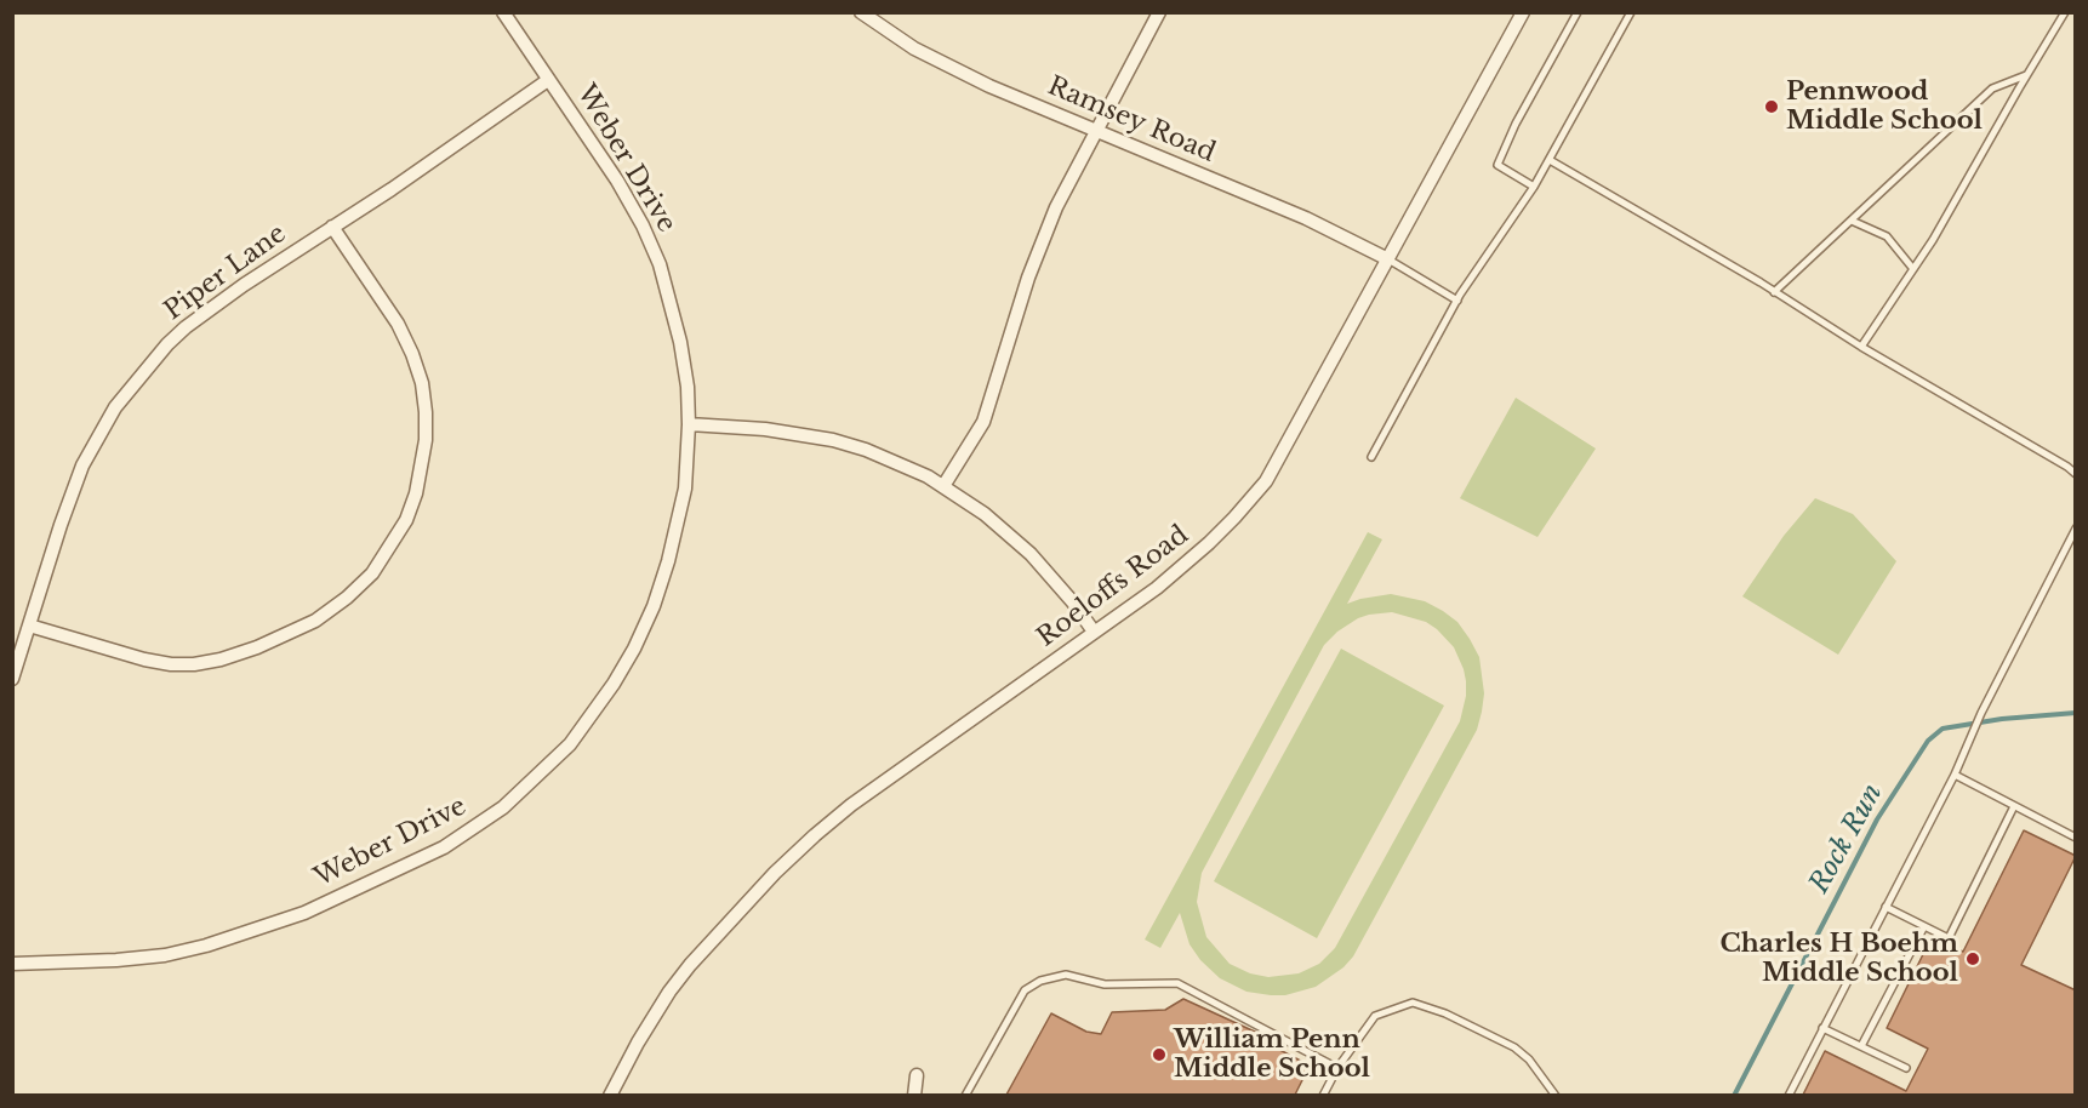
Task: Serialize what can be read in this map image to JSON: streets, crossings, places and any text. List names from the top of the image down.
{
  "streets": {
    "street": [
      "Ramsey Road",
      "Weber Drive",
      "Piper Lane",
      "Roeloffs Road"
    ]
  },
  "crossings": [
    ["Ramsey Road", "Roeloffs Road"],
    ["Weber Drive", "Piper Lane"]
  ],
  "water": ["Rock Run"],
  "places": ["Pennwood Middle School", "Charles H Boehm Middle School", "William Penn Middle School"]
}
